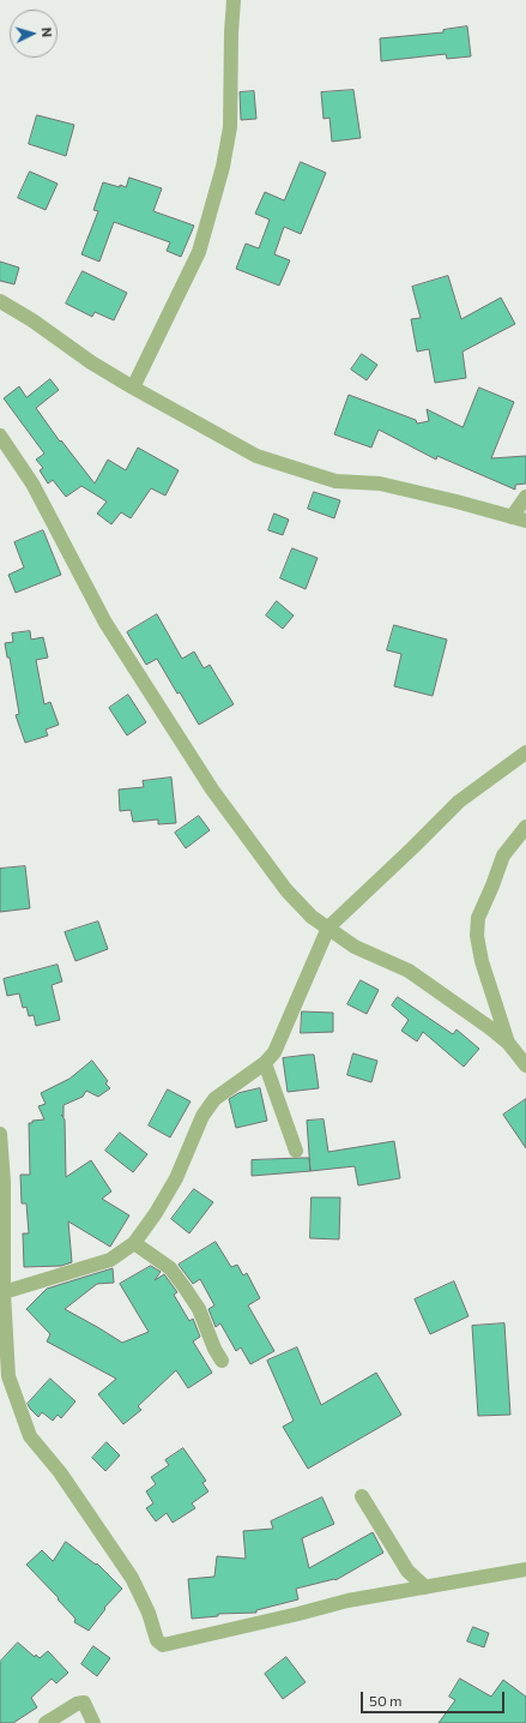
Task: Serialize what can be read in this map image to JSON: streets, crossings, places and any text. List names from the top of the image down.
{
  "scale_bar": "50 m",
  "north": "right"
}
